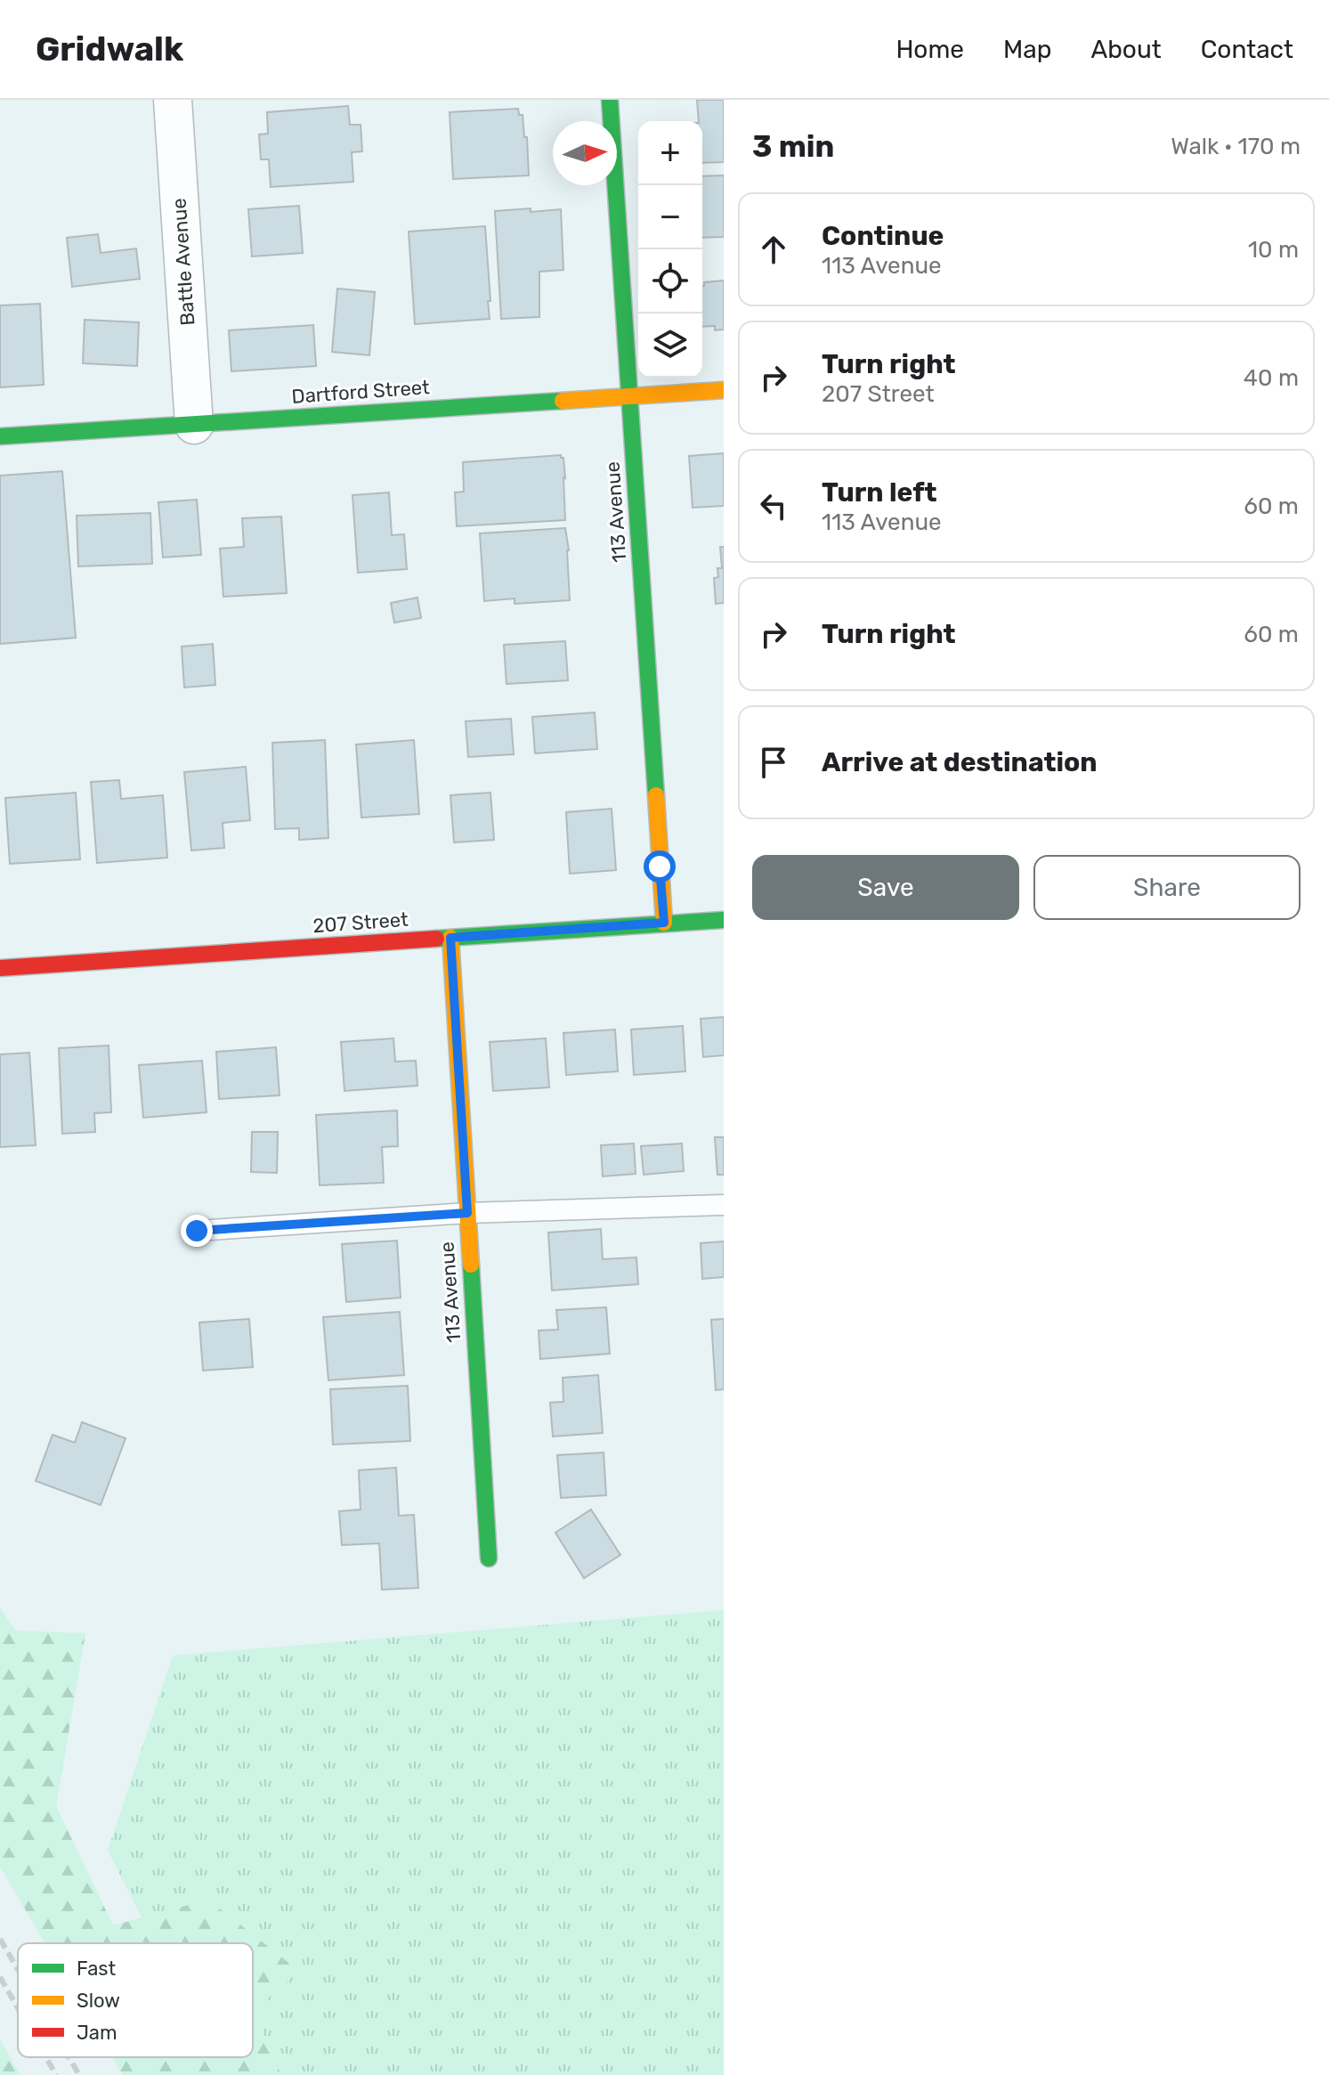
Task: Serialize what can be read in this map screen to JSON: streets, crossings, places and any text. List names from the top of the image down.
{
  "streets": {
    "street": [
      "Battle Avenue",
      "Dartford Street",
      "113 Avenue",
      "207 Street"
    ]
  },
  "crossings": [
    ["Battle Avenue", "Dartford Street"],
    ["Dartford Street", "113 Avenue"],
    ["113 Avenue", "207 Street"]
  ],
  "legend": ["Fast", "Slow", "Jam"],
  "north": "right",
  "page": {
    "header": "Gridwalk",
    "nav": [
      "Home",
      "Map",
      "About",
      "Contact"
    ],
    "heading": ["3 min", "Walk · 170 m"],
    "map_buttons": ["+", "−"],
    "list": [
      ["Continue", "113 Avenue", "10 m"],
      ["Turn right", "207 Street", "40 m"],
      ["Turn left", "113 Avenue", "60 m"],
      ["Turn right", "60 m"],
      "Arrive at destination"
    ],
    "buttons": ["Save", "Share"]
  }
}
